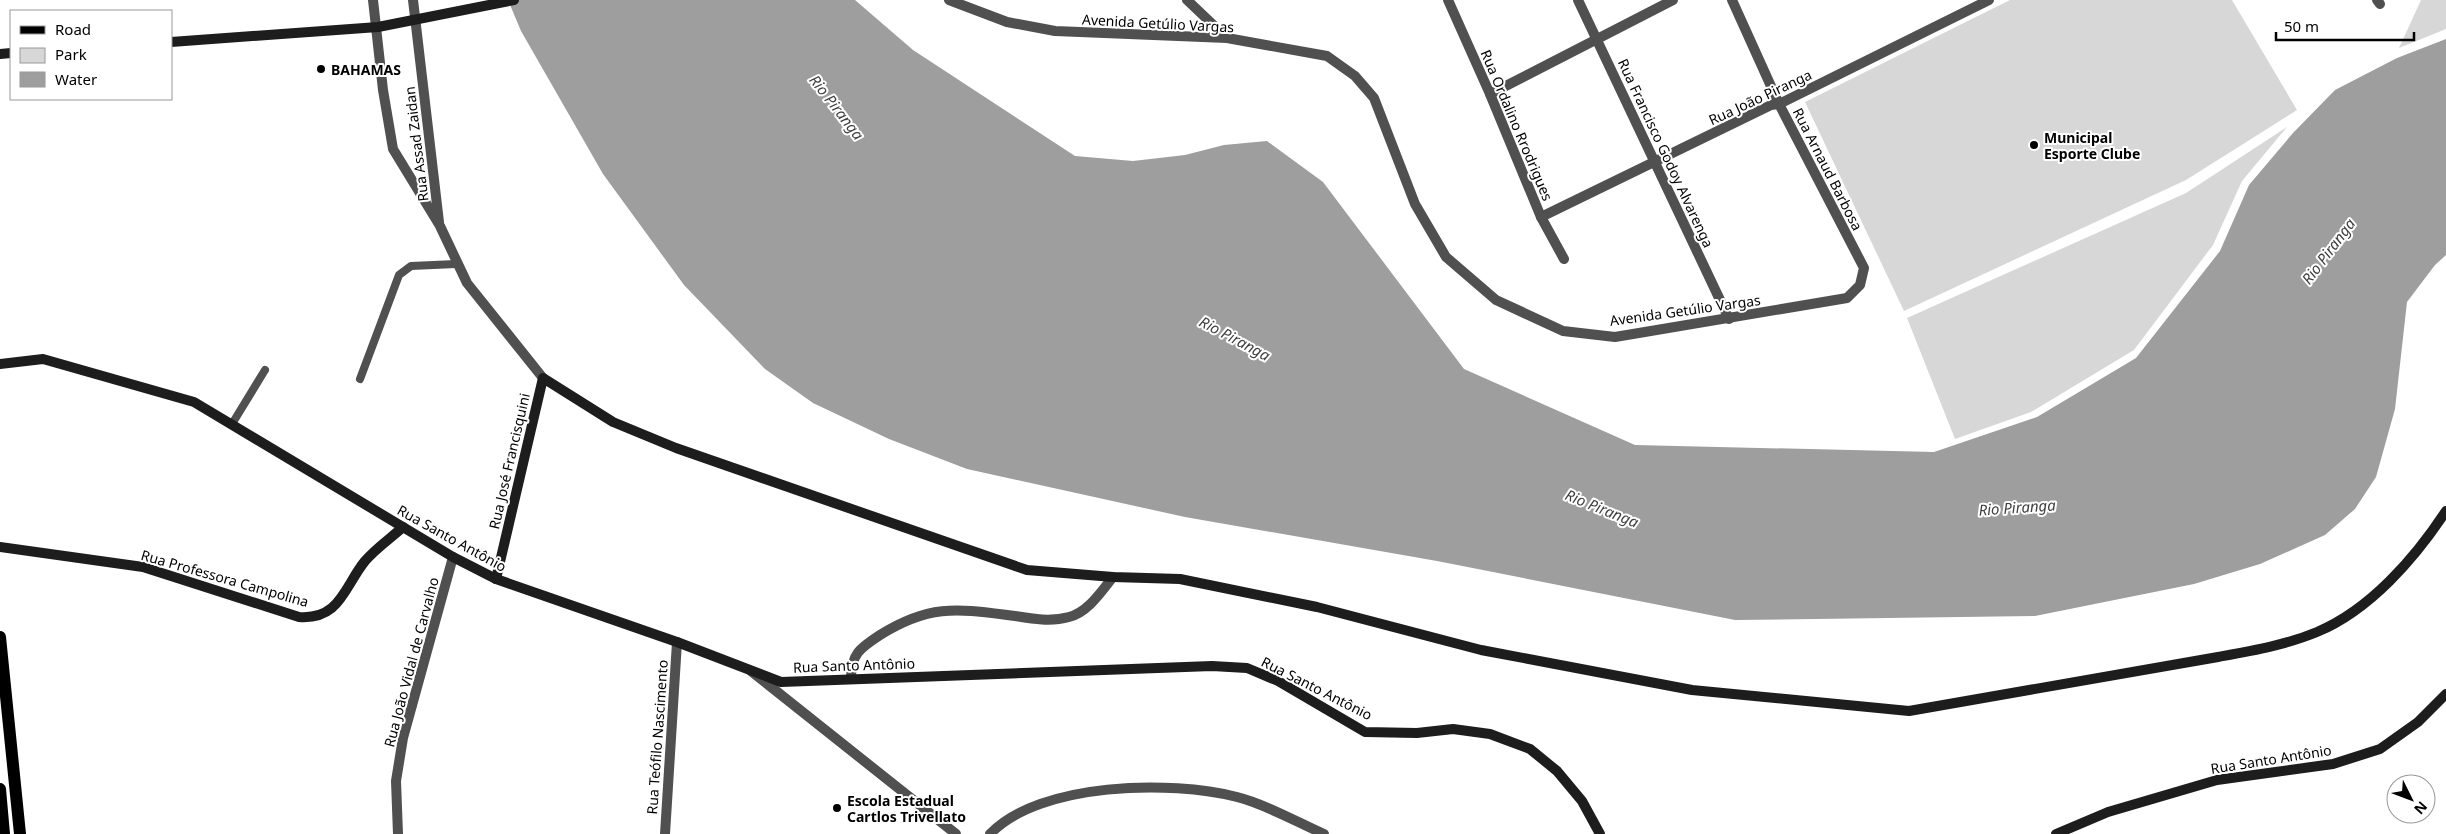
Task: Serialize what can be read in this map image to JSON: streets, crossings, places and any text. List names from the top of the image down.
{
  "streets": {
    "main road": ["Rua José Francisquini", "Rua Santo Antônio", "Rua Professora Campolina"],
    "street": [
      "Avenida Getúlio Vargas",
      "Rua João Piranga",
      "Rua Ordalino Rrodrigues",
      "Rua Assad Zaidan",
      "Rua Francisco Godoy Alvarenga",
      "Rua Arnaud Barbosa",
      "Rua João Vidal de Carvalho",
      "Rua Teófilo Nascimento"
    ]
  },
  "crossings": [
    ["Avenida Getúlio Vargas", "Rua Francisco Godoy Alvarenga"],
    ["Avenida Getúlio Vargas", "Rua Arnaud Barbosa"],
    ["Rua João Piranga", "Rua Ordalino Rrodrigues"],
    ["Rua João Piranga", "Rua Francisco Godoy Alvarenga"],
    ["Rua João Piranga", "Rua Arnaud Barbosa"],
    ["Rua Assad Zaidan", "Rua José Francisquini"],
    ["Rua José Francisquini", "Rua Santo Antônio"],
    ["Rua Santo Antônio", "Rua Professora Campolina"],
    ["Rua Santo Antônio", "Rua João Vidal de Carvalho"],
    ["Rua Santo Antônio", "Rua Teófilo Nascimento"]
  ],
  "water": ["Rio Piranga"],
  "places": ["BAHAMAS", "Municipal Esporte Clube", "Escola Estadual Cartlos Trivellato"],
  "legend": ["Road", "Park", "Water"],
  "scale_bar": "50 m",
  "north": "bottom right"
}
